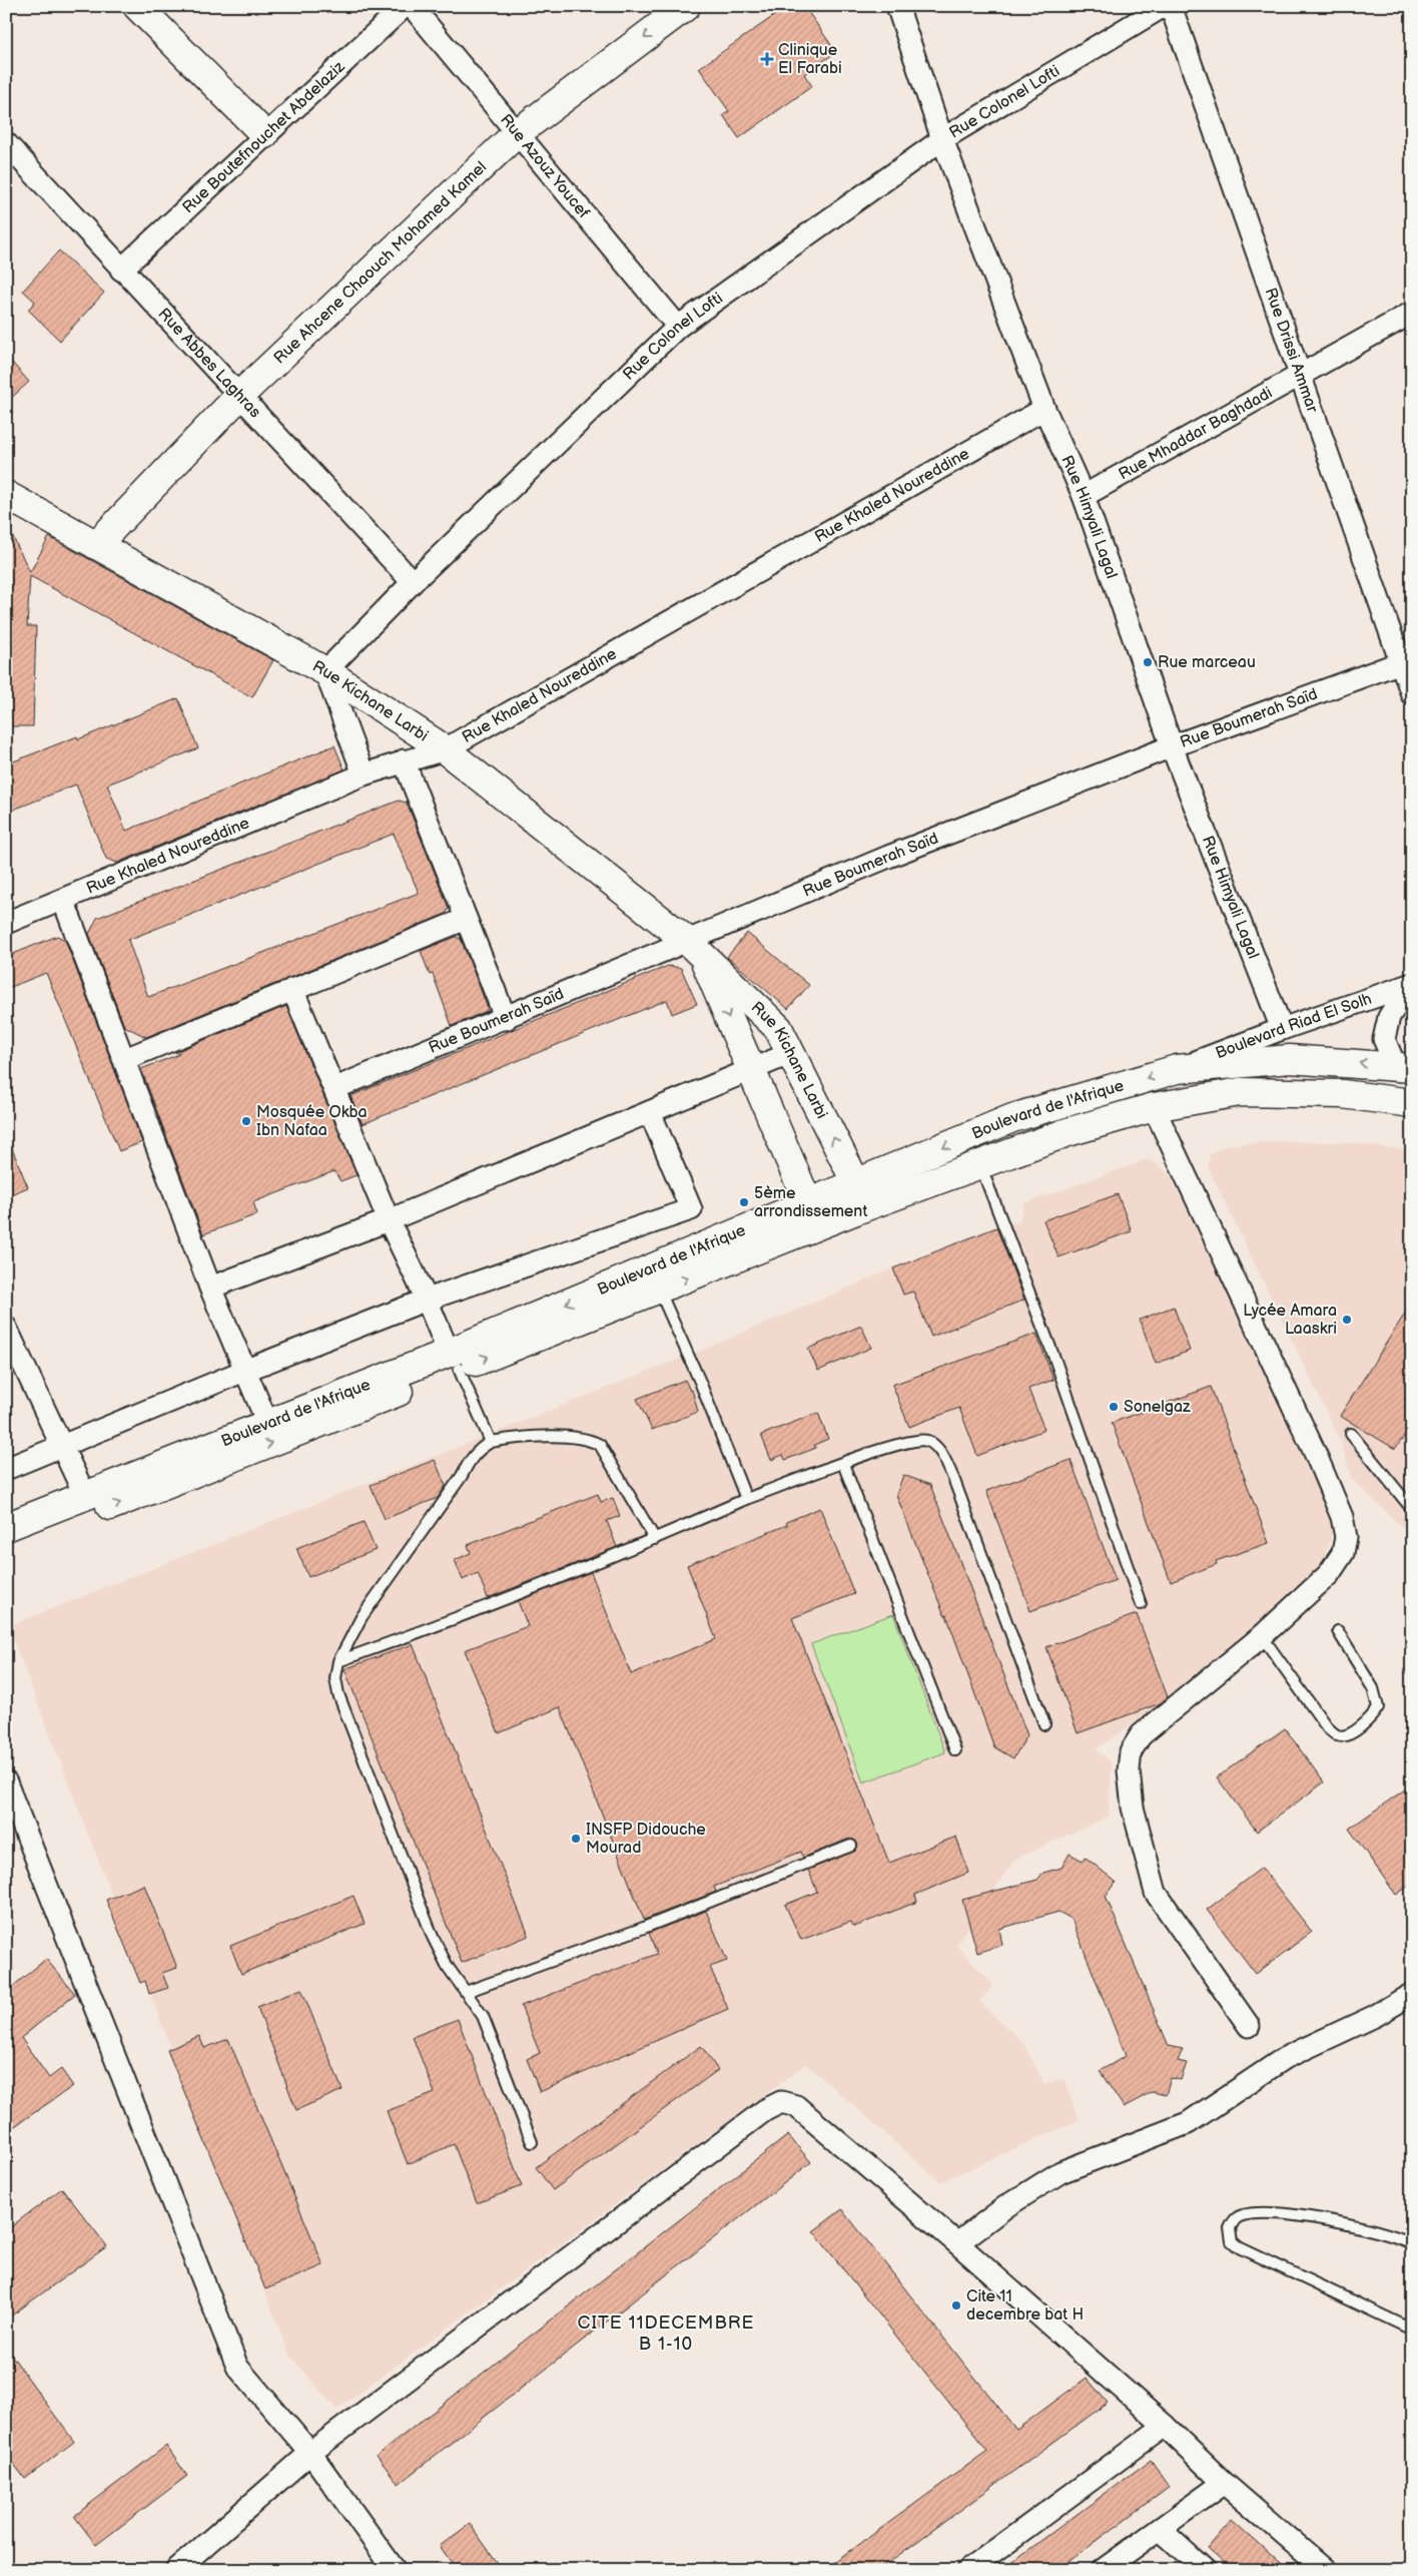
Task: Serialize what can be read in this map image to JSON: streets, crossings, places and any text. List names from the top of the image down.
{
  "streets": {
    "main road": ["Rue Ahcene Chaouch Mohamed Kamel", "Rue Kichane Larbi", "Boulevard de l'Afrique"],
    "street": [
      "Rue Colonel Lofti",
      "Rue Boutefnouchet Abdelaziz",
      "Rue Azouz Youcef",
      "Rue Drissi Ammar",
      "Rue Abbes Laghras",
      "Rue Mhaddar Baghdadi",
      "Rue Khaled Noureddine",
      "Rue Himyali Lagal",
      "Rue Boumerah Saïd",
      "Boulevard Riad El Solh"
    ]
  },
  "crossings": [
    ["Rue Colonel Lofti", "Rue Azouz Youcef"],
    ["Rue Colonel Lofti", "Rue Abbes Laghras"],
    ["Rue Colonel Lofti", "Rue Himyali Lagal"],
    ["Rue Colonel Lofti", "Rue Kichane Larbi"],
    ["Rue Boutefnouchet Abdelaziz", "Rue Abbes Laghras"],
    ["Rue Azouz Youcef", "Rue Ahcene Chaouch Mohamed Kamel"],
    ["Rue Ahcene Chaouch Mohamed Kamel", "Rue Abbes Laghras"],
    ["Rue Ahcene Chaouch Mohamed Kamel", "Rue Kichane Larbi"],
    ["Rue Drissi Ammar", "Rue Mhaddar Baghdadi"],
    ["Rue Drissi Ammar", "Rue Boumerah Saïd"],
    ["Rue Mhaddar Baghdadi", "Rue Himyali Lagal"],
    ["Rue Khaled Noureddine", "Rue Himyali Lagal"],
    ["Rue Khaled Noureddine", "Rue Kichane Larbi"],
    ["Rue Himyali Lagal", "Rue Boumerah Saïd"],
    ["Rue Himyali Lagal", "Boulevard Riad El Solh"],
    ["Rue Kichane Larbi", "Rue Boumerah Saïd"],
    ["Rue Kichane Larbi", "Boulevard de l'Afrique"],
    ["Boulevard Riad El Solh", "Boulevard de l'Afrique"]
  ],
  "districts": ["CITE 11DECEMBRE B 1-10"],
  "places": {
    "health": ["Clinique El Farabi"],
    "other": [
      "Rue marceau",
      "Mosquée Okba Ibn Nafaa",
      "5ème arrondissement",
      "Lycée Amara Laaskri",
      "Sonelgaz",
      "INSFP Didouche Mourad",
      "Cite 11 decembre bat H"
    ]
  }
}
